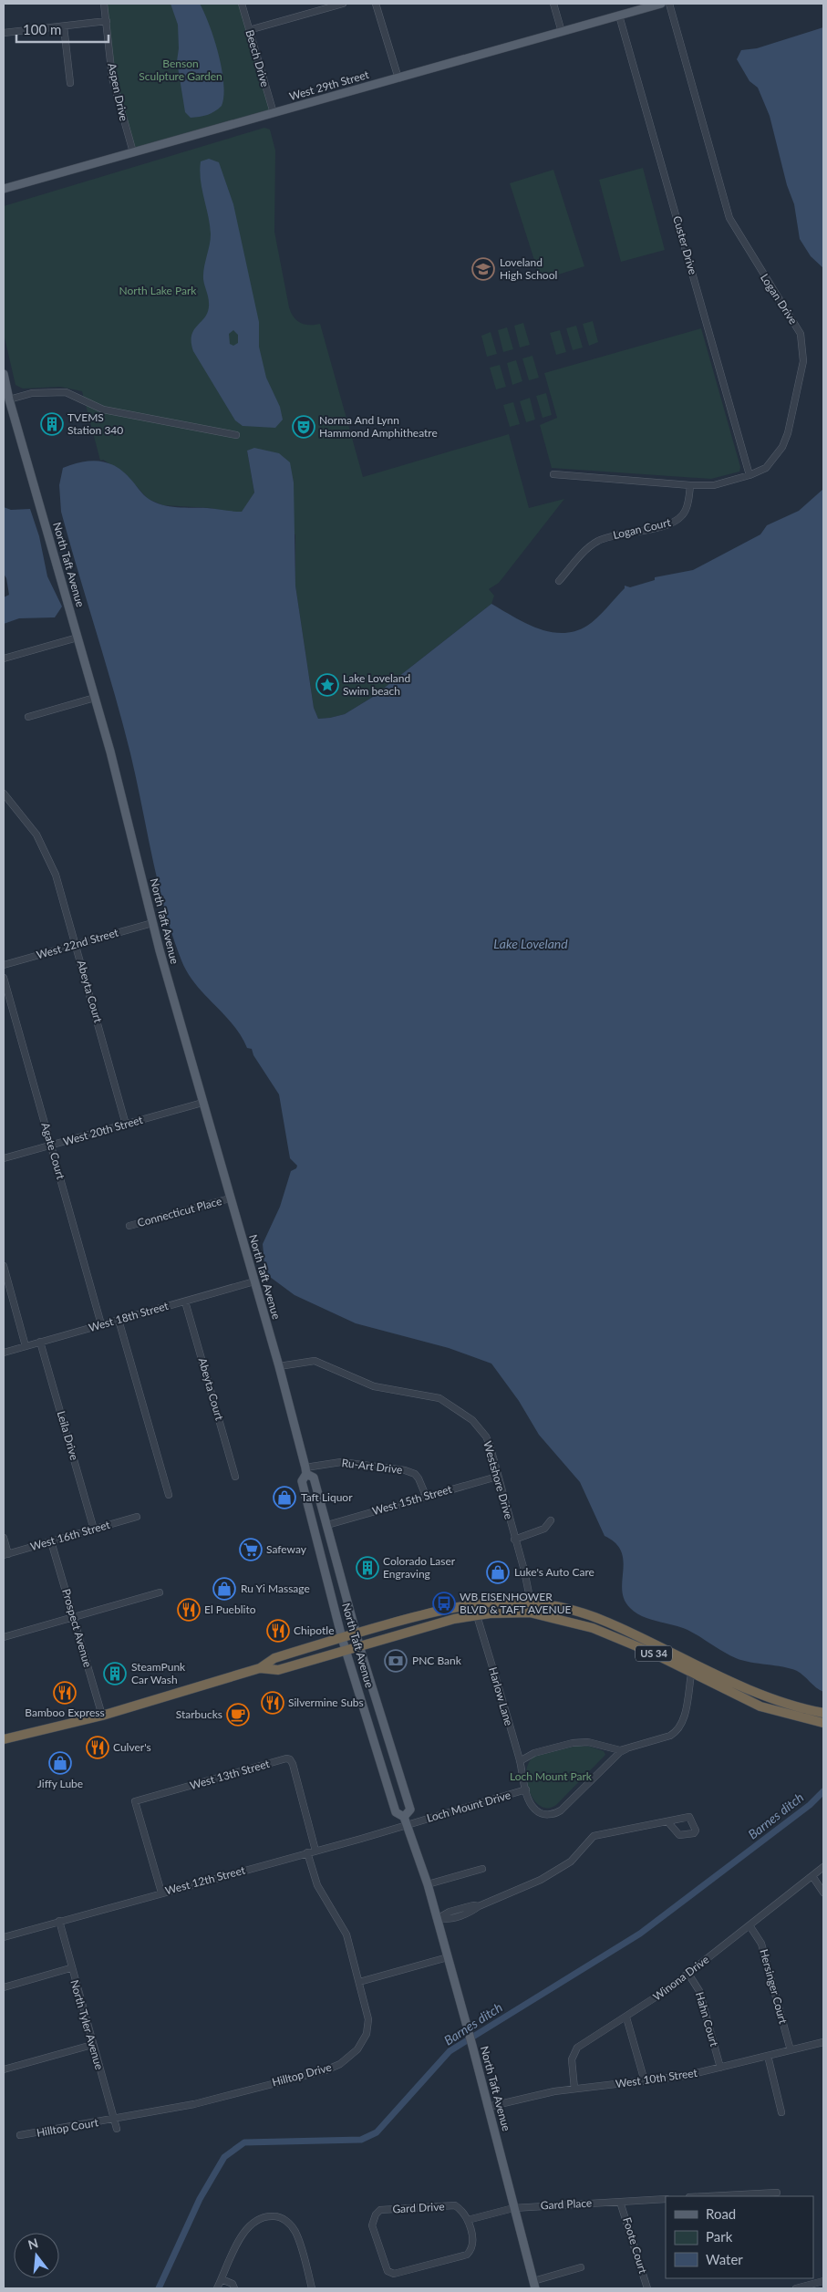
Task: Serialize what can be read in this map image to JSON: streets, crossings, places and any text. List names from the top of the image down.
{
  "streets": {
    "highway": ["US 34"],
    "main road": ["West 29th Street", "North Taft Avenue"],
    "street": [
      "Beech Drive",
      "Aspen Drive",
      "Custer Drive",
      "Logan Drive",
      "Logan Court",
      "West 22nd Street",
      "Abeyta Court",
      "West 20th Street",
      "Agate Court",
      "Connecticut Place",
      "West 18th Street",
      "Leila Drive",
      "Ru-Art Drive",
      "Westshore Drive",
      "West 15th Street",
      "West 16th Street",
      "Prospect Avenue",
      "Harlow Lane",
      "West 13th Street",
      "Loch Mount Drive",
      "West 12th Street",
      "Winona Drive",
      "Hersinger Court",
      "Hahn Court",
      "North Tyler Avenue",
      "Hilltop Drive",
      "West 10th Street",
      "Hilltop Court",
      "Gard Place",
      "Gard Drive",
      "Foote Court"
    ]
  },
  "crossings": [
    ["Beech Drive", "West 29th Street"],
    ["West 29th Street", "Aspen Drive"],
    ["West 29th Street", "Custer Drive"],
    ["Custer Drive", "Logan Drive"],
    ["Logan Drive", "Logan Court"],
    ["North Taft Avenue", "West 22nd Street"],
    ["North Taft Avenue", "West 20th Street"],
    ["North Taft Avenue", "Connecticut Place"],
    ["North Taft Avenue", "West 18th Street"],
    ["North Taft Avenue", "Ru-Art Drive"],
    ["North Taft Avenue", "Westshore Drive"],
    ["North Taft Avenue", "West 15th Street"],
    ["North Taft Avenue", "US 34"],
    ["North Taft Avenue", "Loch Mount Drive"],
    ["North Taft Avenue", "West 12th Street"],
    ["North Taft Avenue", "West 10th Street"],
    ["North Taft Avenue", "Gard Place"],
    ["West 22nd Street", "Abeyta Court"],
    ["Abeyta Court", "West 20th Street"],
    ["Abeyta Court", "West 18th Street"],
    ["West 20th Street", "Agate Court"],
    ["Agate Court", "West 18th Street"],
    ["West 18th Street", "Leila Drive"],
    ["Leila Drive", "West 16th Street"],
    ["Ru-Art Drive", "West 15th Street"],
    ["Westshore Drive", "West 15th Street"],
    ["Westshore Drive", "US 34"],
    ["West 16th Street", "Prospect Avenue"],
    ["Prospect Avenue", "US 34"],
    ["US 34", "Harlow Lane"],
    ["US 34", "Loch Mount Drive"],
    ["Harlow Lane", "Loch Mount Drive"],
    ["West 13th Street", "West 12th Street"],
    ["Loch Mount Drive", "West 12th Street"],
    ["West 12th Street", "North Tyler Avenue"],
    ["West 12th Street", "Hilltop Drive"],
    ["Winona Drive", "Hersinger Court"],
    ["Winona Drive", "Hahn Court"],
    ["Winona Drive", "West 10th Street"],
    ["Hersinger Court", "West 10th Street"],
    ["Hahn Court", "West 10th Street"],
    ["North Tyler Avenue", "Hilltop Drive"],
    ["North Tyler Avenue", "Hilltop Court"],
    ["Hilltop Drive", "Hilltop Court"],
    ["Gard Place", "Gard Drive"],
    ["Gard Place", "Foote Court"]
  ],
  "water": ["Lake Loveland", "Barnes ditch"],
  "parks": ["Benson Sculpture Garden", "North Lake Park", "Loch Mount Park"],
  "places": {
    "school or university": ["Loveland High School"],
    "building": ["TVEMS Station 340", "Colorado Laser Engraving", "SteamPunk Car Wash"],
    "theatre": ["Norma And Lynn Hammond Amphitheatre"],
    "place": ["Lake Loveland Swim beach"],
    "shop": [
      "Taft Liquor",
      "Luke's Auto Care",
      "Ru Yi Massage",
      "Jiffy Lube"
    ],
    "supermarket": ["Safeway"],
    "bus stop": ["WB EISENHOWER BLVD & TAFT AVENUE"],
    "restaurant": [
      "El Pueblito",
      "Chipotle",
      "Bamboo Express",
      "Silvermine Subs",
      "Culver's"
    ],
    "bank": ["PNC Bank"],
    "cafe": ["Starbucks"]
  },
  "legend": ["Road", "Park", "Water"],
  "scale_bar": "100 m",
  "north": "top"
}
